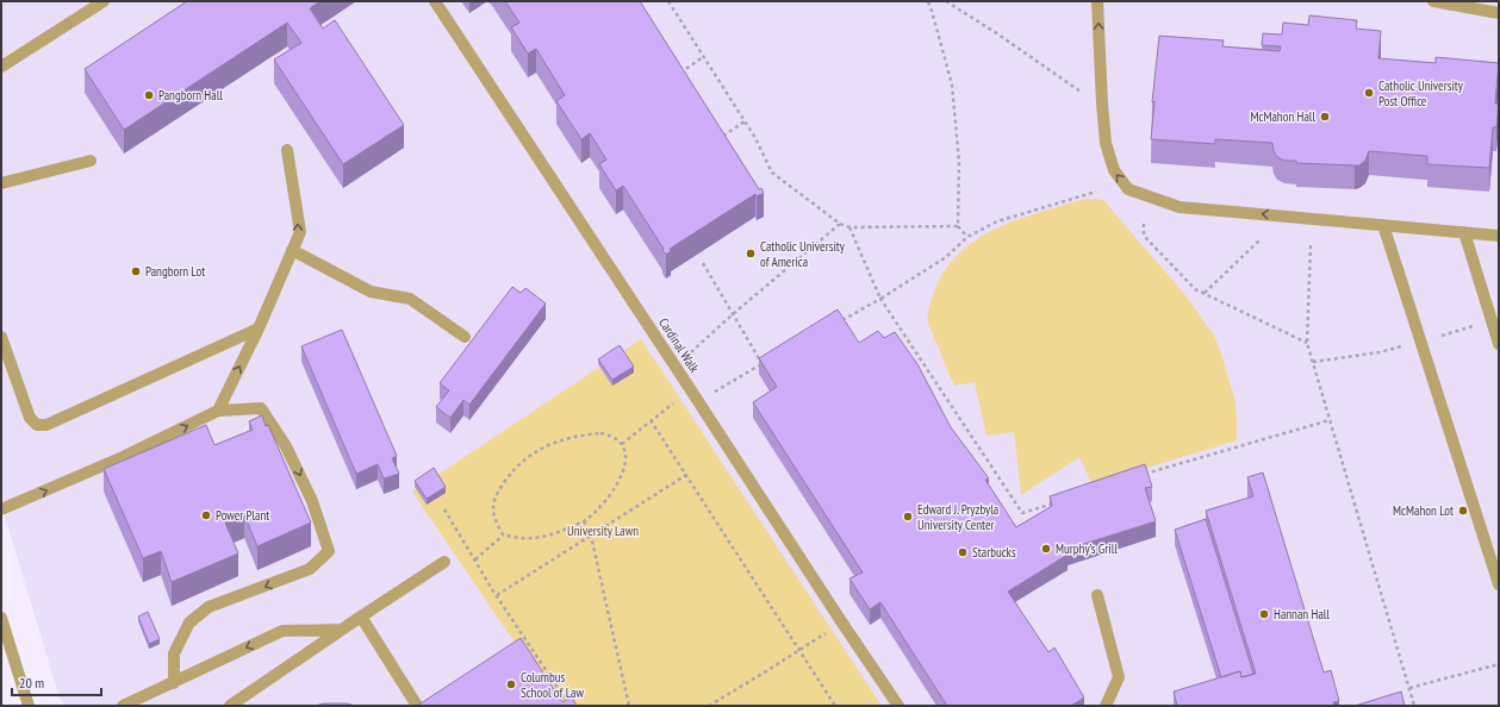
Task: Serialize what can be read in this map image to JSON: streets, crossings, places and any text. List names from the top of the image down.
{
  "streets": {
    "street": ["Cardinal Walk"]
  },
  "parks": ["University Lawn"],
  "places": [
    "Catholic University Post Office",
    "Pangborn Hall",
    "McMahon Hall",
    "Catholic University of America",
    "Pangborn Lot",
    "McMahon Lot",
    "Power Plant",
    "Edward J. Pryzbyla University Center",
    "Murphy’s Grill",
    "Starbucks",
    "Hannan Hall",
    "Columbus School of Law"
  ],
  "scale_bar": "20 m"
}
